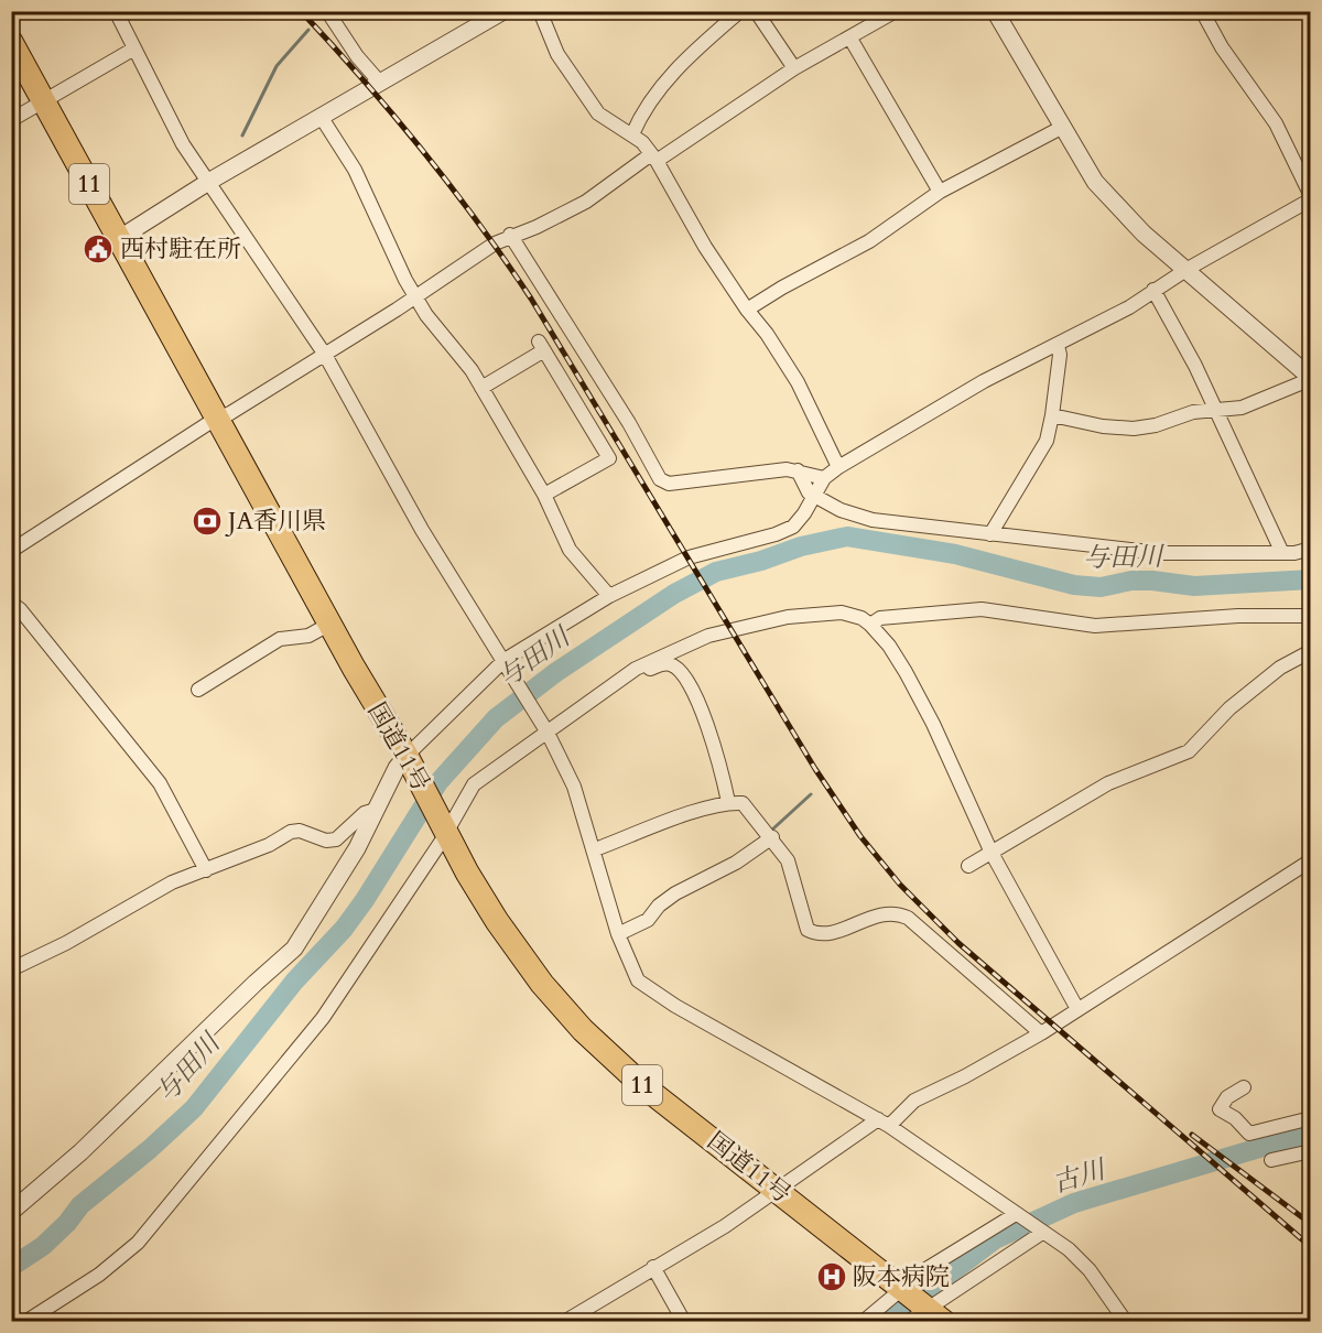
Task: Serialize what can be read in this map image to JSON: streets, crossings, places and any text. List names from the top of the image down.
{
  "streets": {
    "highway": ["11", "国道11号"]
  },
  "water": ["与田川", "古川"],
  "places": {
    "public building": ["西村駐在所"],
    "bank": ["JA香川県"],
    "hospital": ["阪本病院"]
  }
}
